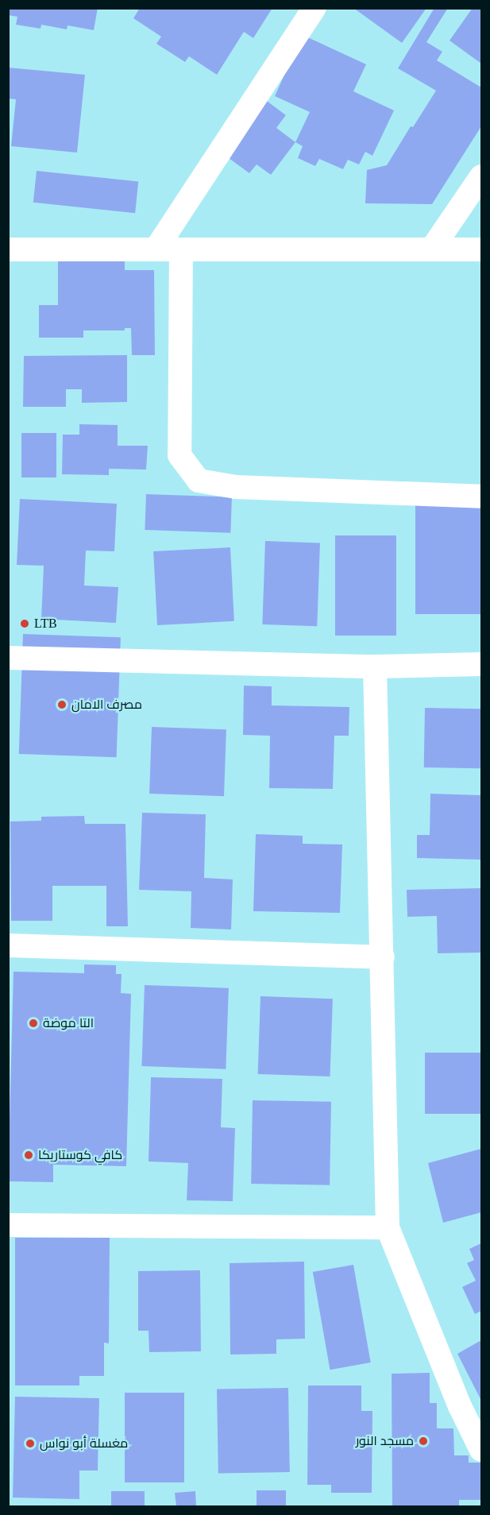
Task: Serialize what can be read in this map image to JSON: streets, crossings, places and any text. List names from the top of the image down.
{
  "places": [
    "LTB",
    "مصرف الامان",
    "التا موضة",
    "كافي كوستاريكا",
    "مسجد النور",
    "مغسلة أبو نواس"
  ]
}
